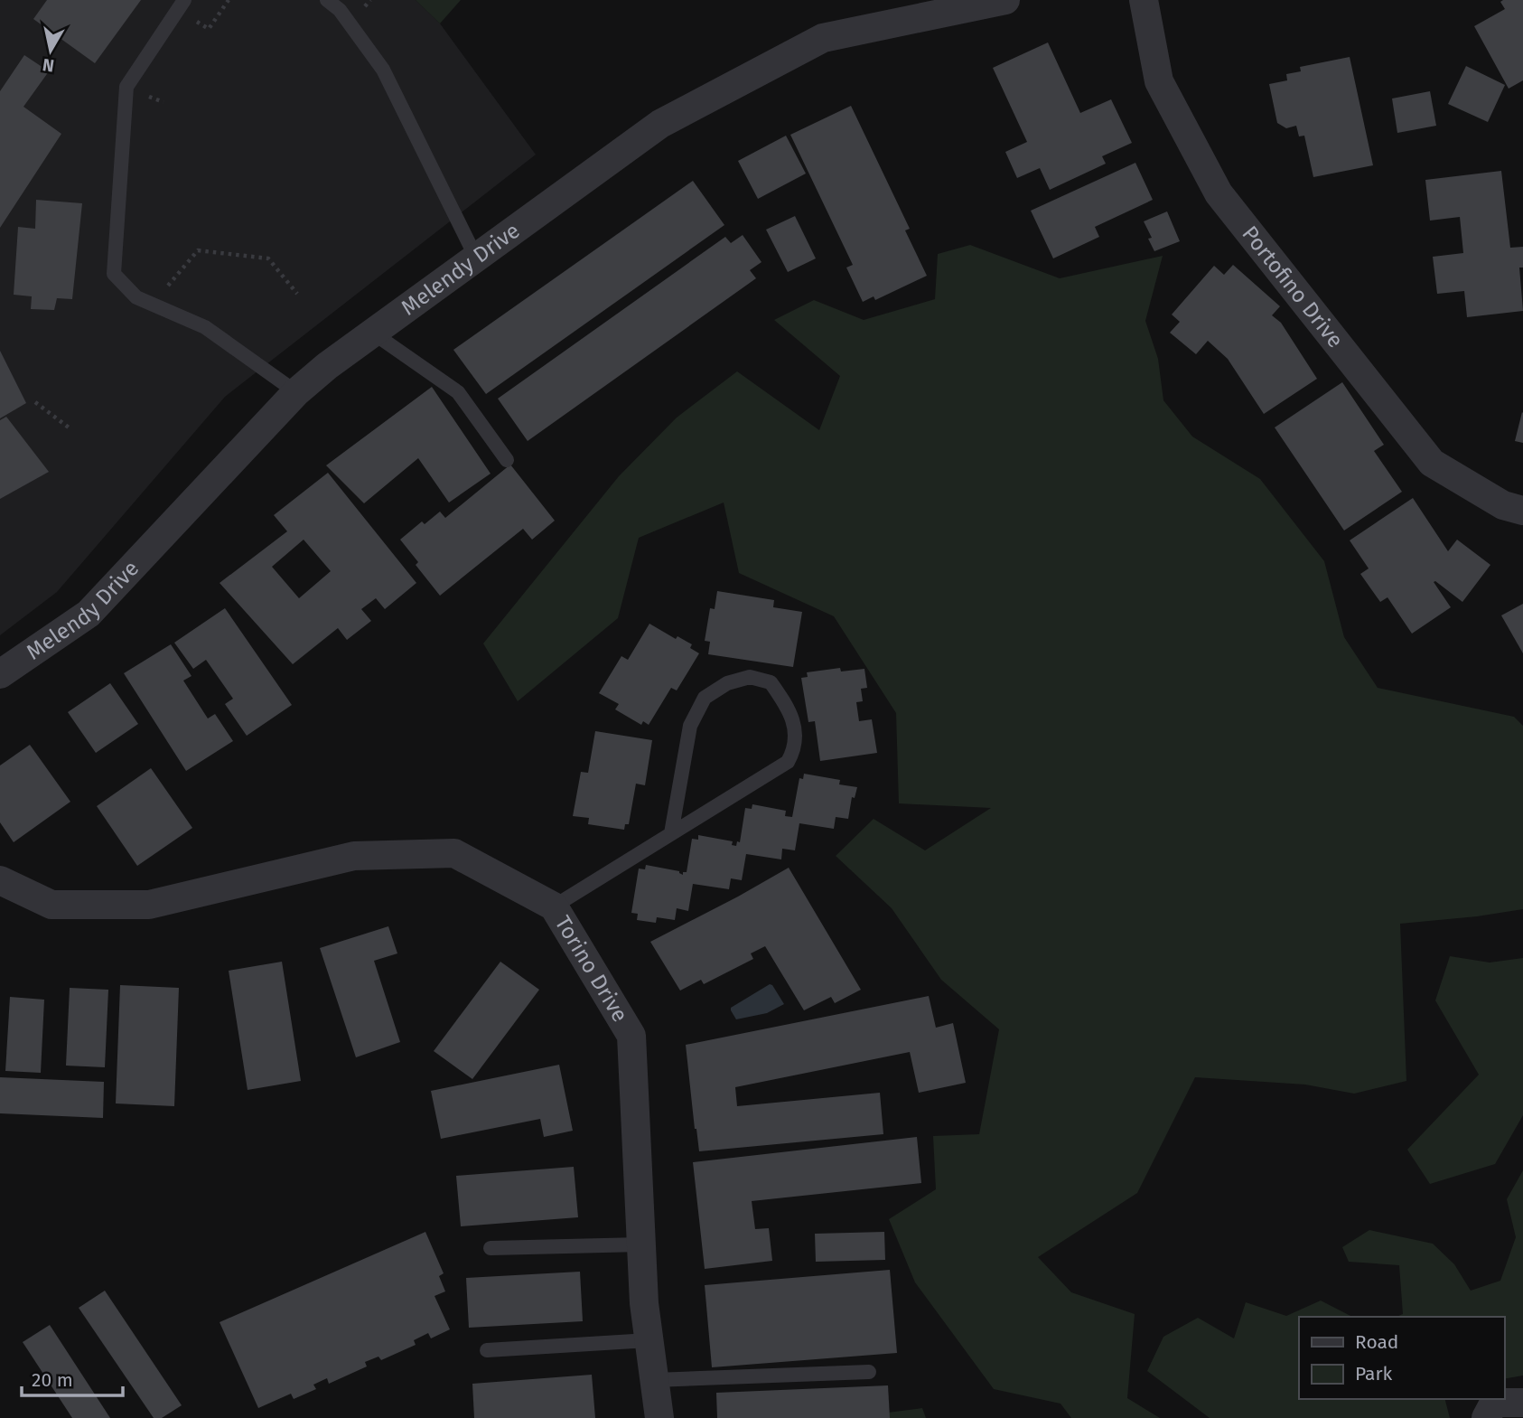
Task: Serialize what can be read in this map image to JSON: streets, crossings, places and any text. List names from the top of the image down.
{
  "streets": {
    "street": ["Melendy Drive", "Portofino Drive", "Torino Drive"]
  },
  "legend": ["Road", "Park"],
  "scale_bar": "20 m",
  "north": "bottom"
}
